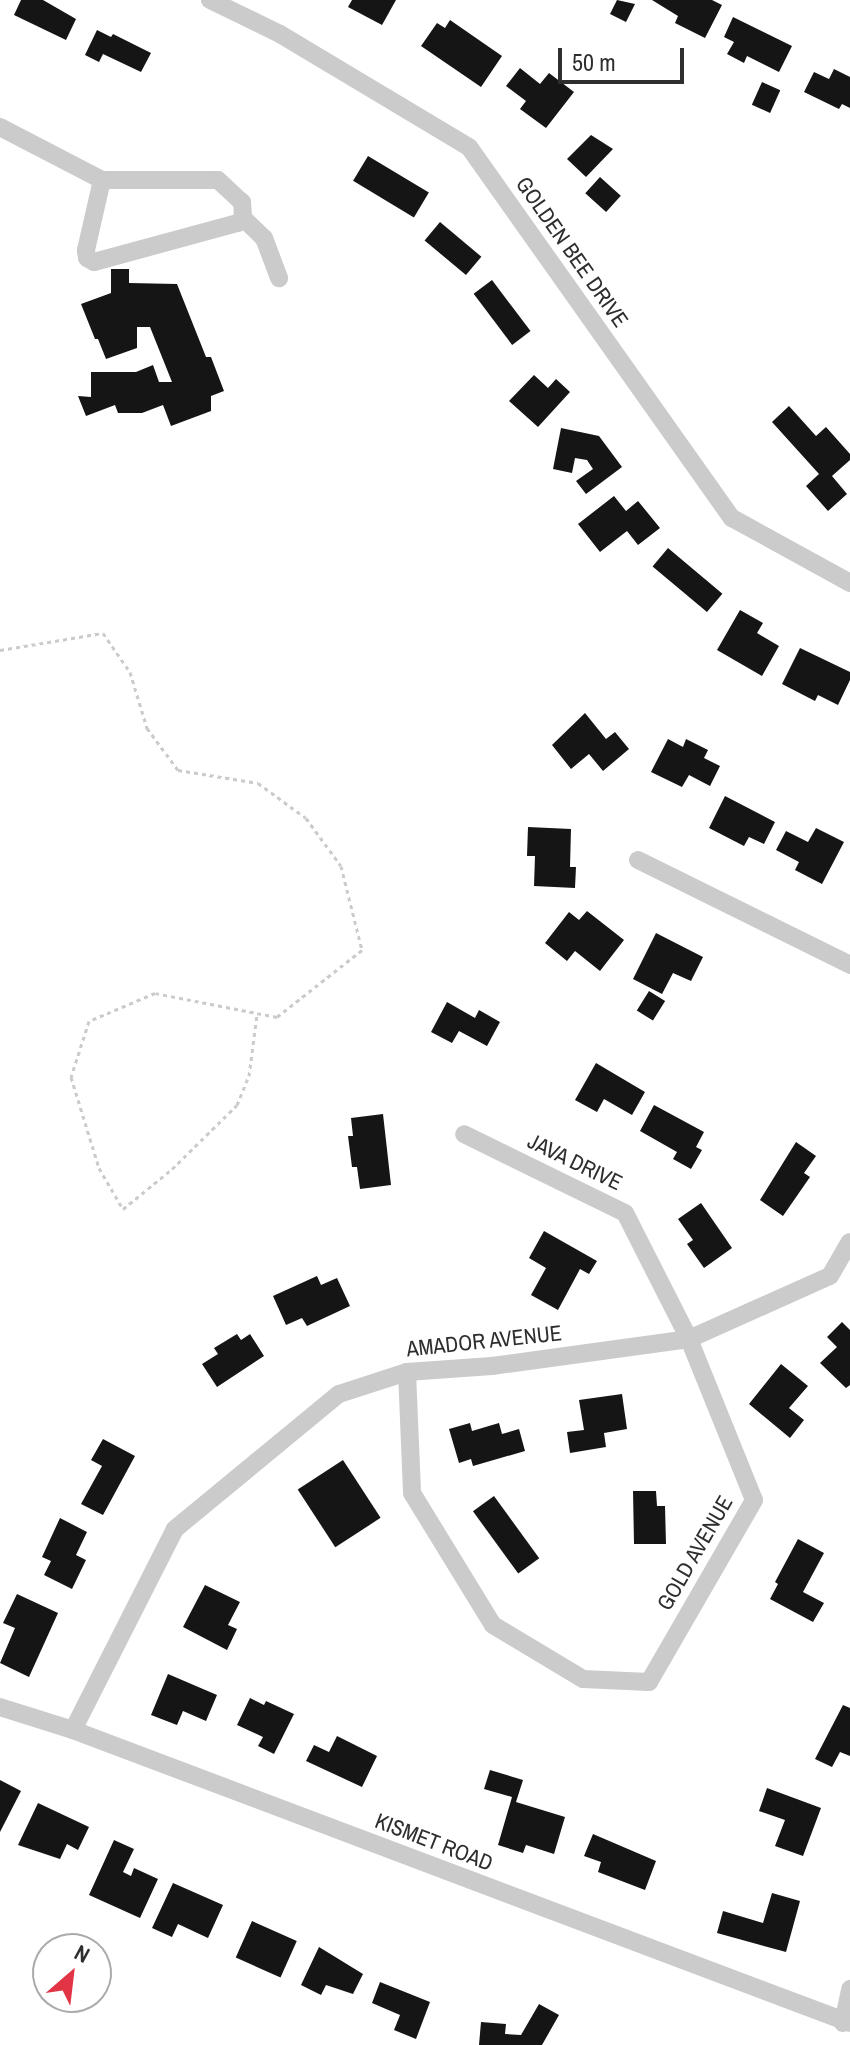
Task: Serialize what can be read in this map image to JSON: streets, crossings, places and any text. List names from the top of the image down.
{
  "streets": {
    "street": [
      "GOLDEN BEE DRIVE",
      "JAVA DRIVE",
      "AMADOR AVENUE",
      "GOLD AVENUE",
      "KISMET ROAD"
    ]
  },
  "crossings": [
    ["JAVA DRIVE", "AMADOR AVENUE"],
    ["JAVA DRIVE", "GOLD AVENUE"],
    ["AMADOR AVENUE", "GOLD AVENUE"],
    ["AMADOR AVENUE", "KISMET ROAD"]
  ],
  "scale_bar": "50 m",
  "north": "top right"
}
